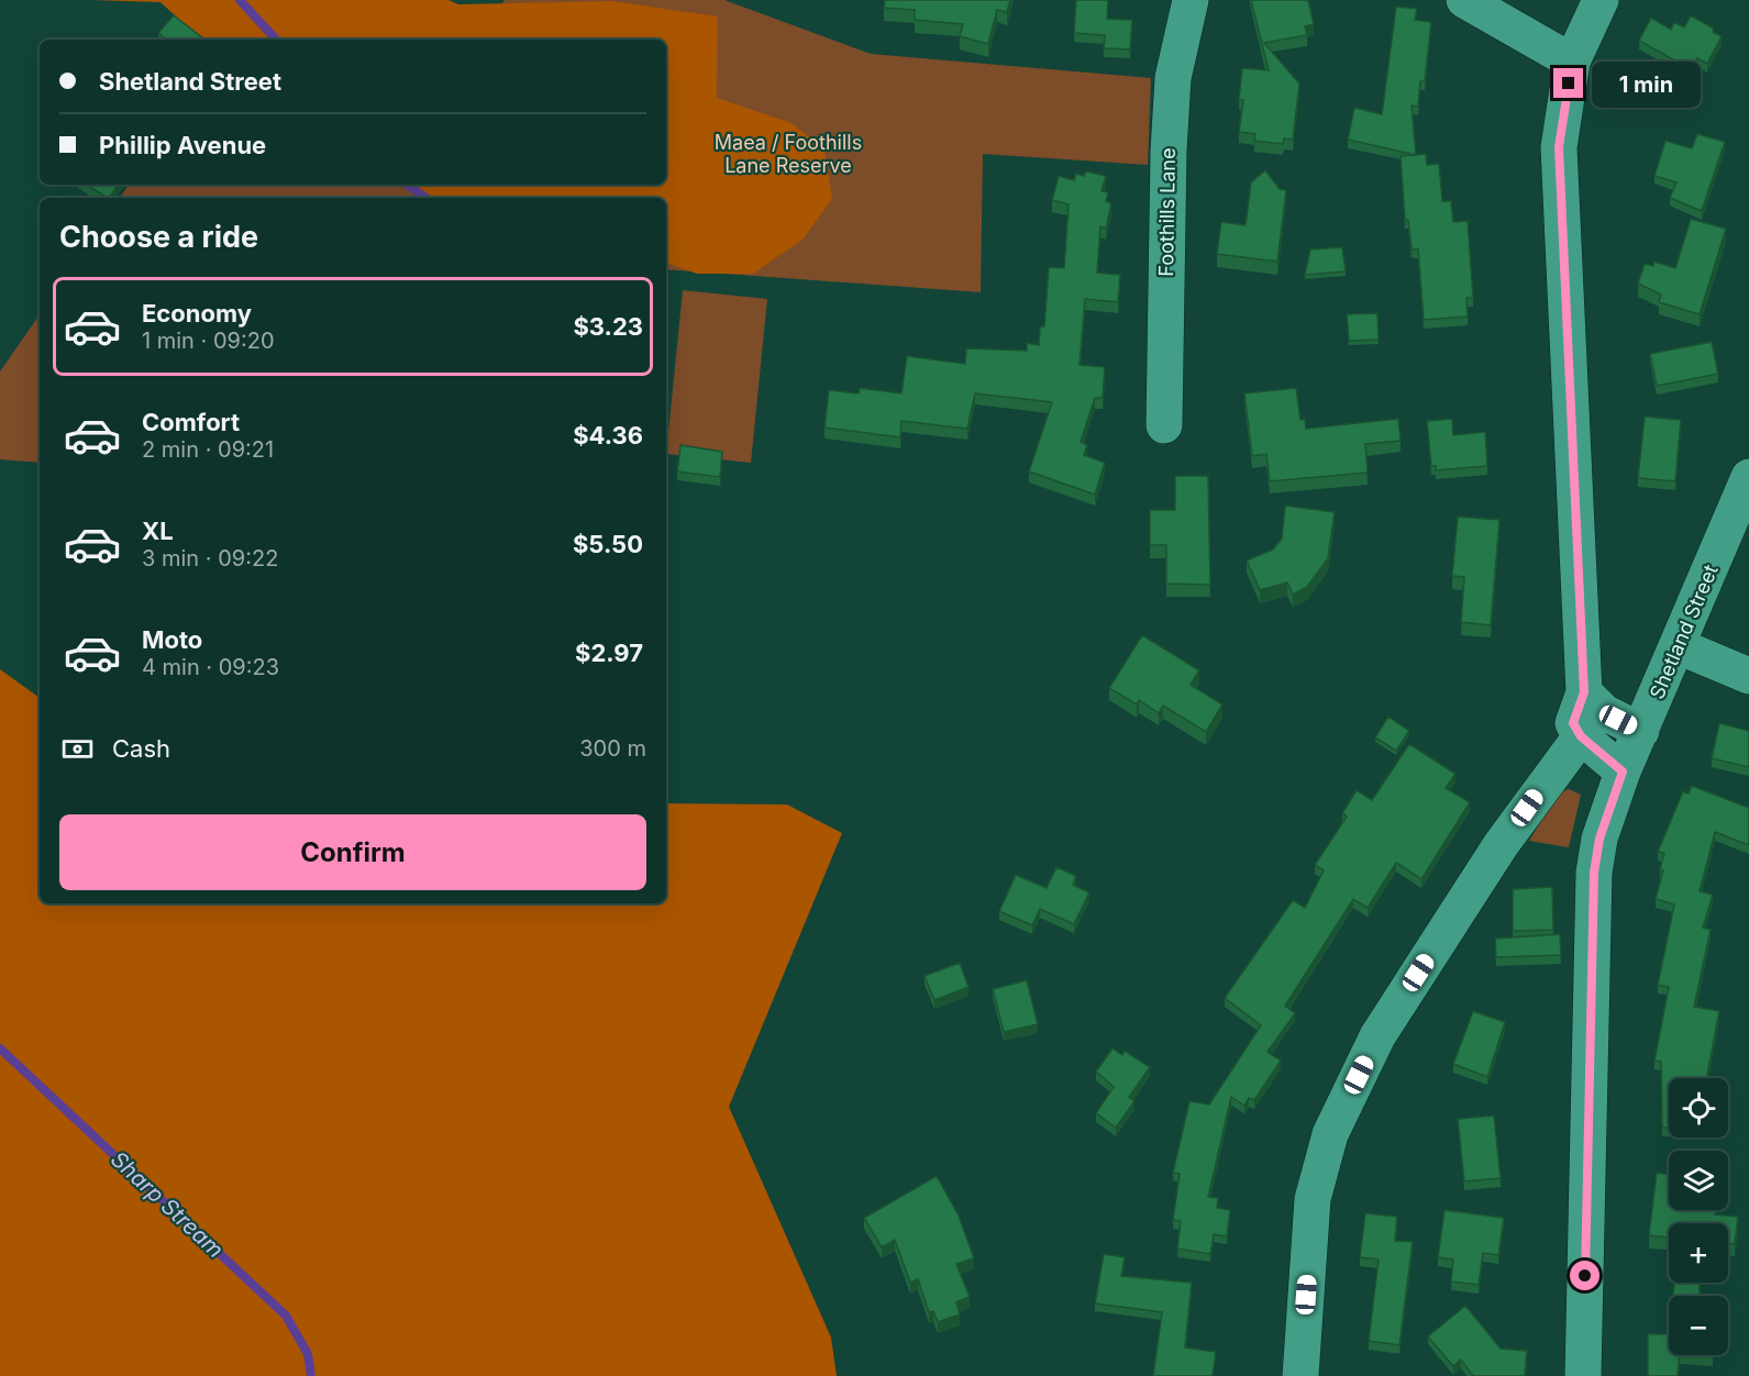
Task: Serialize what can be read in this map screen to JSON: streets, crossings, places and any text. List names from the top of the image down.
{
  "streets": {
    "street": ["Foothills Lane", "Shetland Street"]
  },
  "water": ["Sharp Stream"],
  "parks": ["Maea / Foothills Lane Reserve"],
  "page": {
    "banner": ["Shetland Street", "Phillip Avenue"],
    "bubble": "1 min",
    "heading": "Choose a ride",
    "list": [
      {
        "name": "Economy",
        "note": "1 min · 09:20",
        "value": "$3.23"
      },
      {
        "name": "Comfort",
        "note": "2 min · 09:21",
        "value": "$4.36"
      },
      {
        "name": "XL",
        "note": "3 min · 09:22",
        "value": "$5.50"
      },
      {
        "name": "Moto",
        "note": "4 min · 09:23",
        "value": "$2.97"
      }
    ],
    "pay": ["Cash", "300 m"],
    "buttons": "Confirm",
    "map_buttons": ["+", "−"]
  }
}
